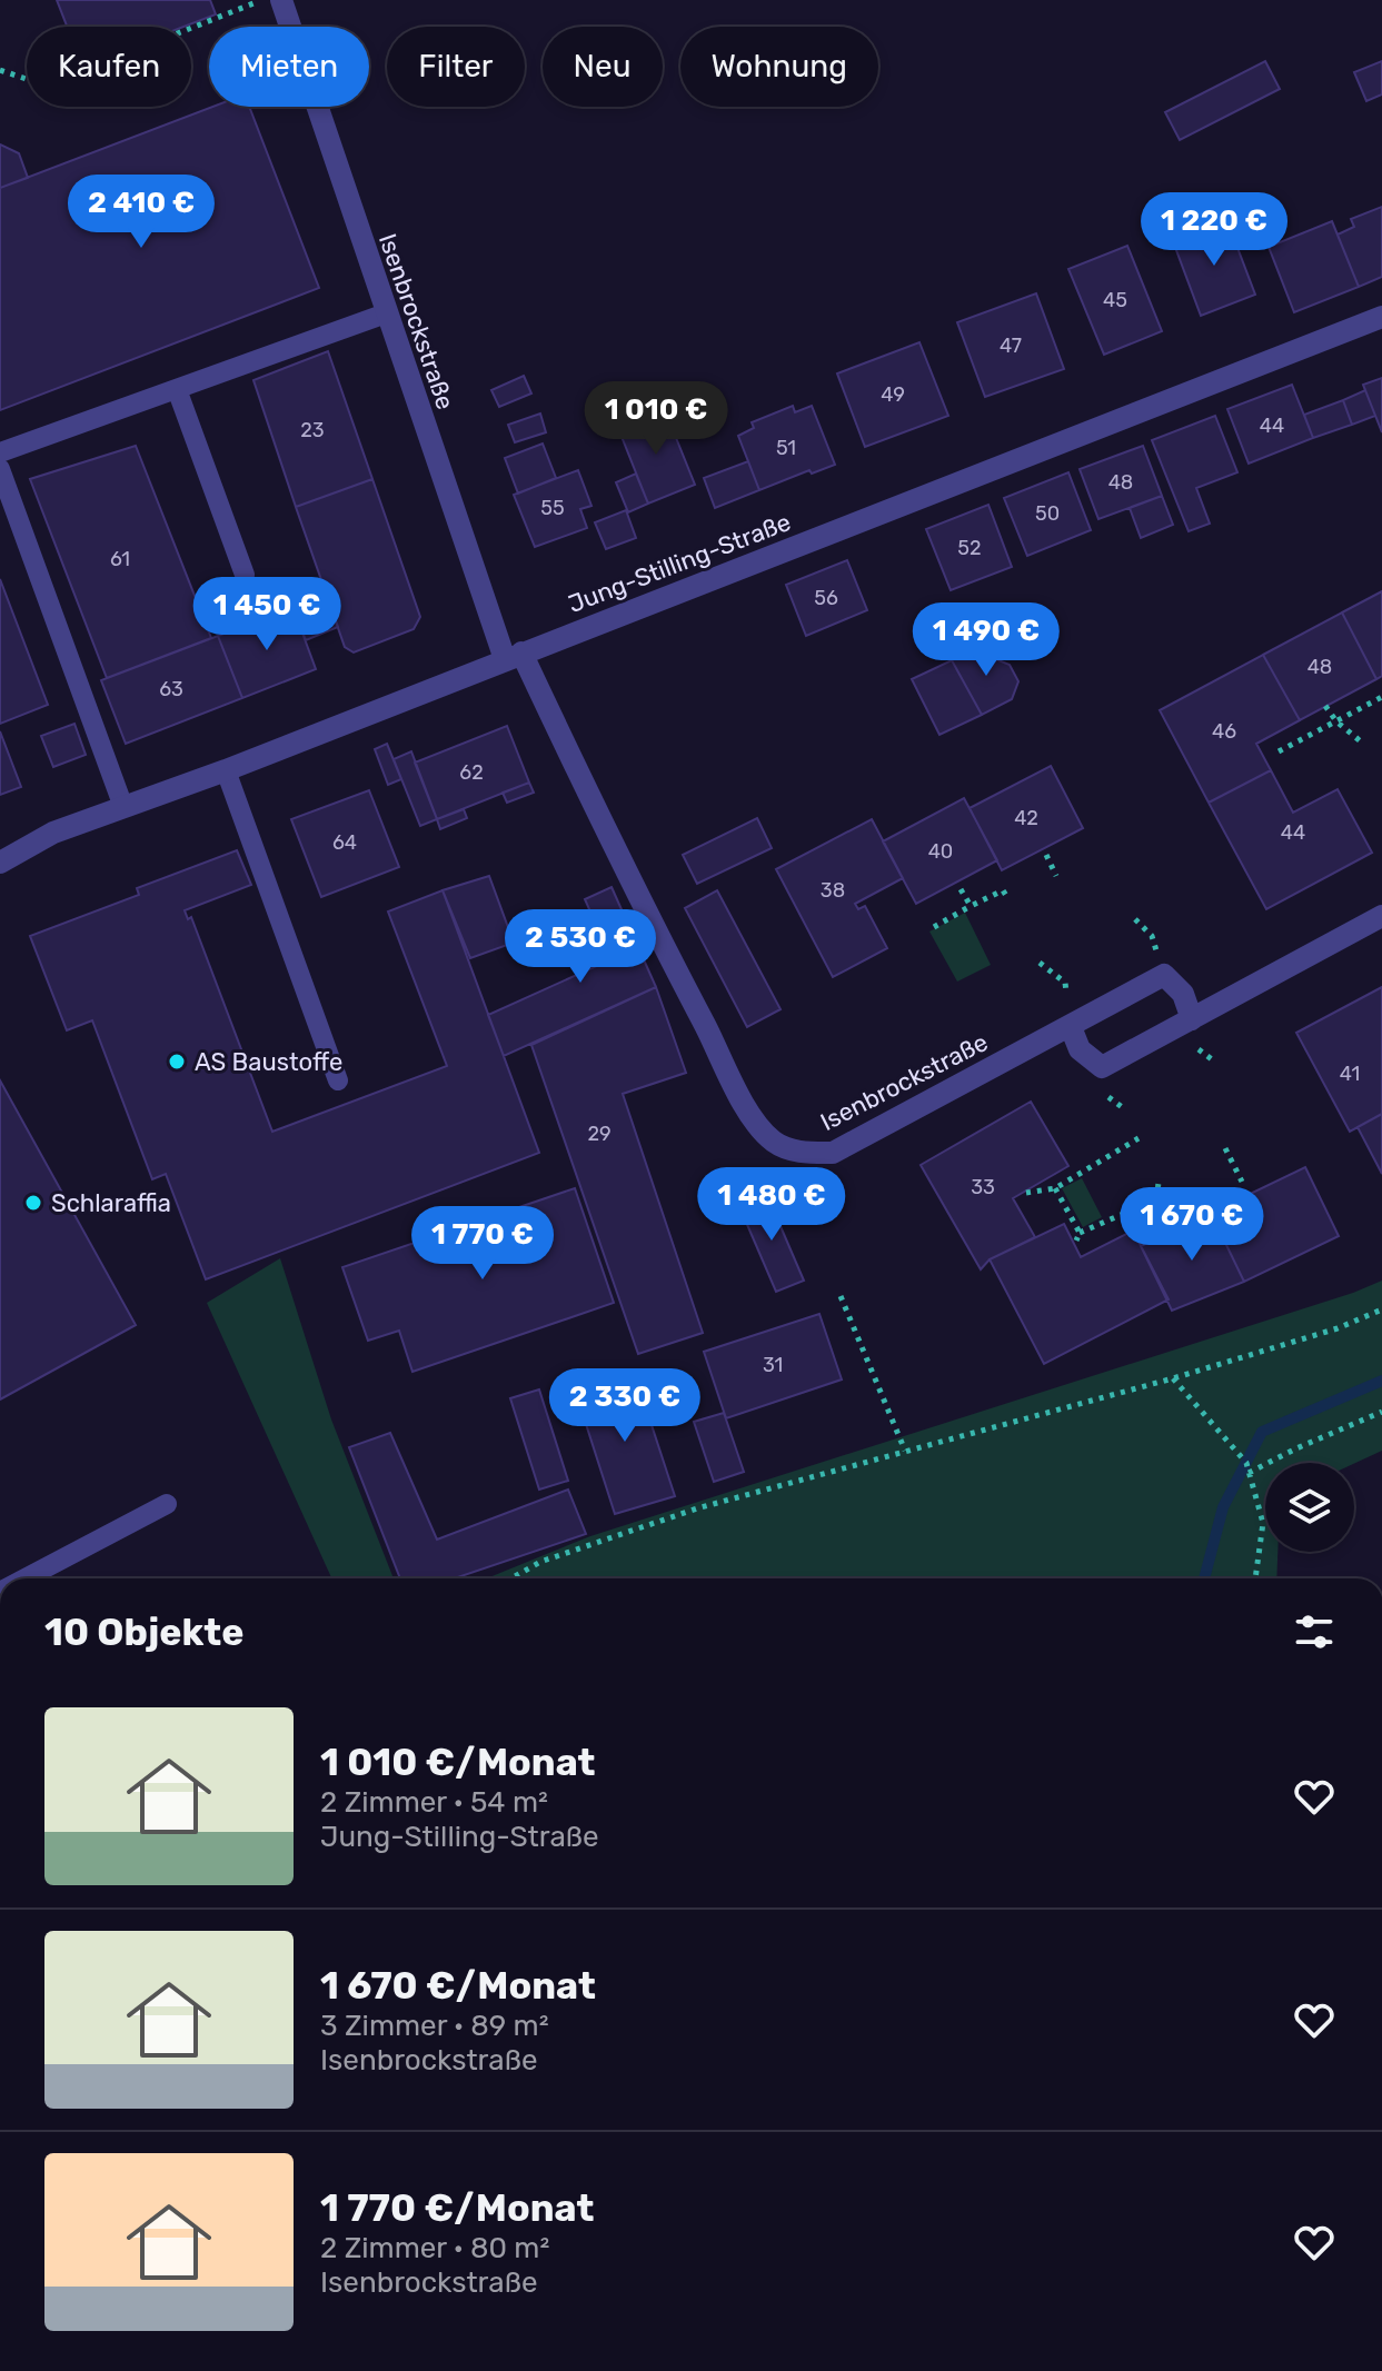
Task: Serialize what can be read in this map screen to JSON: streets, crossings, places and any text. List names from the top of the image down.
{
  "streets": {
    "street": ["Isenbrockstraße", "Jung-Stilling-Straße"]
  },
  "crossings": [
    ["Isenbrockstraße", "Jung-Stilling-Straße"]
  ],
  "places": ["AS Baustoffe", "Schlaraffia"],
  "house_numbers": [
    "45",
    "47",
    "49",
    "44",
    "23",
    "51",
    "48",
    "55",
    "50",
    "52",
    "61",
    "56",
    "48",
    "63",
    "46",
    "62",
    "42",
    "44",
    "64",
    "40",
    "38",
    "41",
    "29",
    "33",
    "31"
  ],
  "page": {
    "chip": [
      "Kaufen",
      "Mieten",
      "Filter",
      "Neu",
      "Wohnung"
    ],
    "price": [
      "2 410 €",
      "1 220 €",
      "1 010 €",
      "1 450 €",
      "1 490 €",
      "2 530 €",
      "1 480 €",
      "1 670 €",
      "1 770 €",
      "2 330 €"
    ],
    "heading": "10 Objekte",
    "list": [
      {
        "name": "1 010 €/Monat",
        "note": "2 Zimmer · 54 m² · Jung-Stilling-Straße"
      },
      {
        "name": "1 670 €/Monat",
        "note": "3 Zimmer · 89 m² · Isenbrockstraße"
      },
      {
        "name": "1 770 €/Monat",
        "note": "2 Zimmer · 80 m² · Isenbrockstraße"
      }
    ]
  }
}
